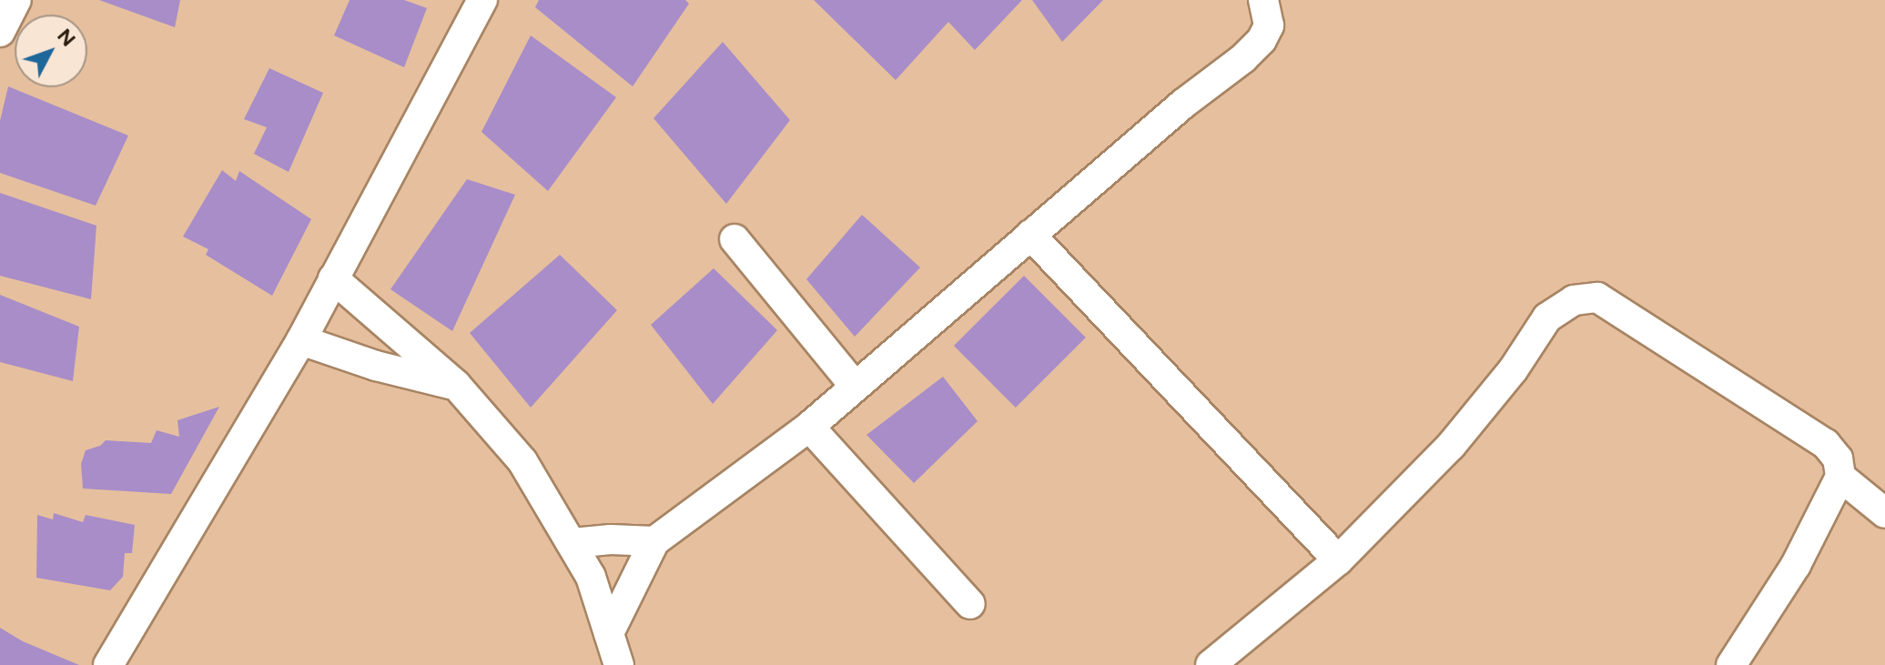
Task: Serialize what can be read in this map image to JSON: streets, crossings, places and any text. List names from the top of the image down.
{
  "north": "top right"
}
